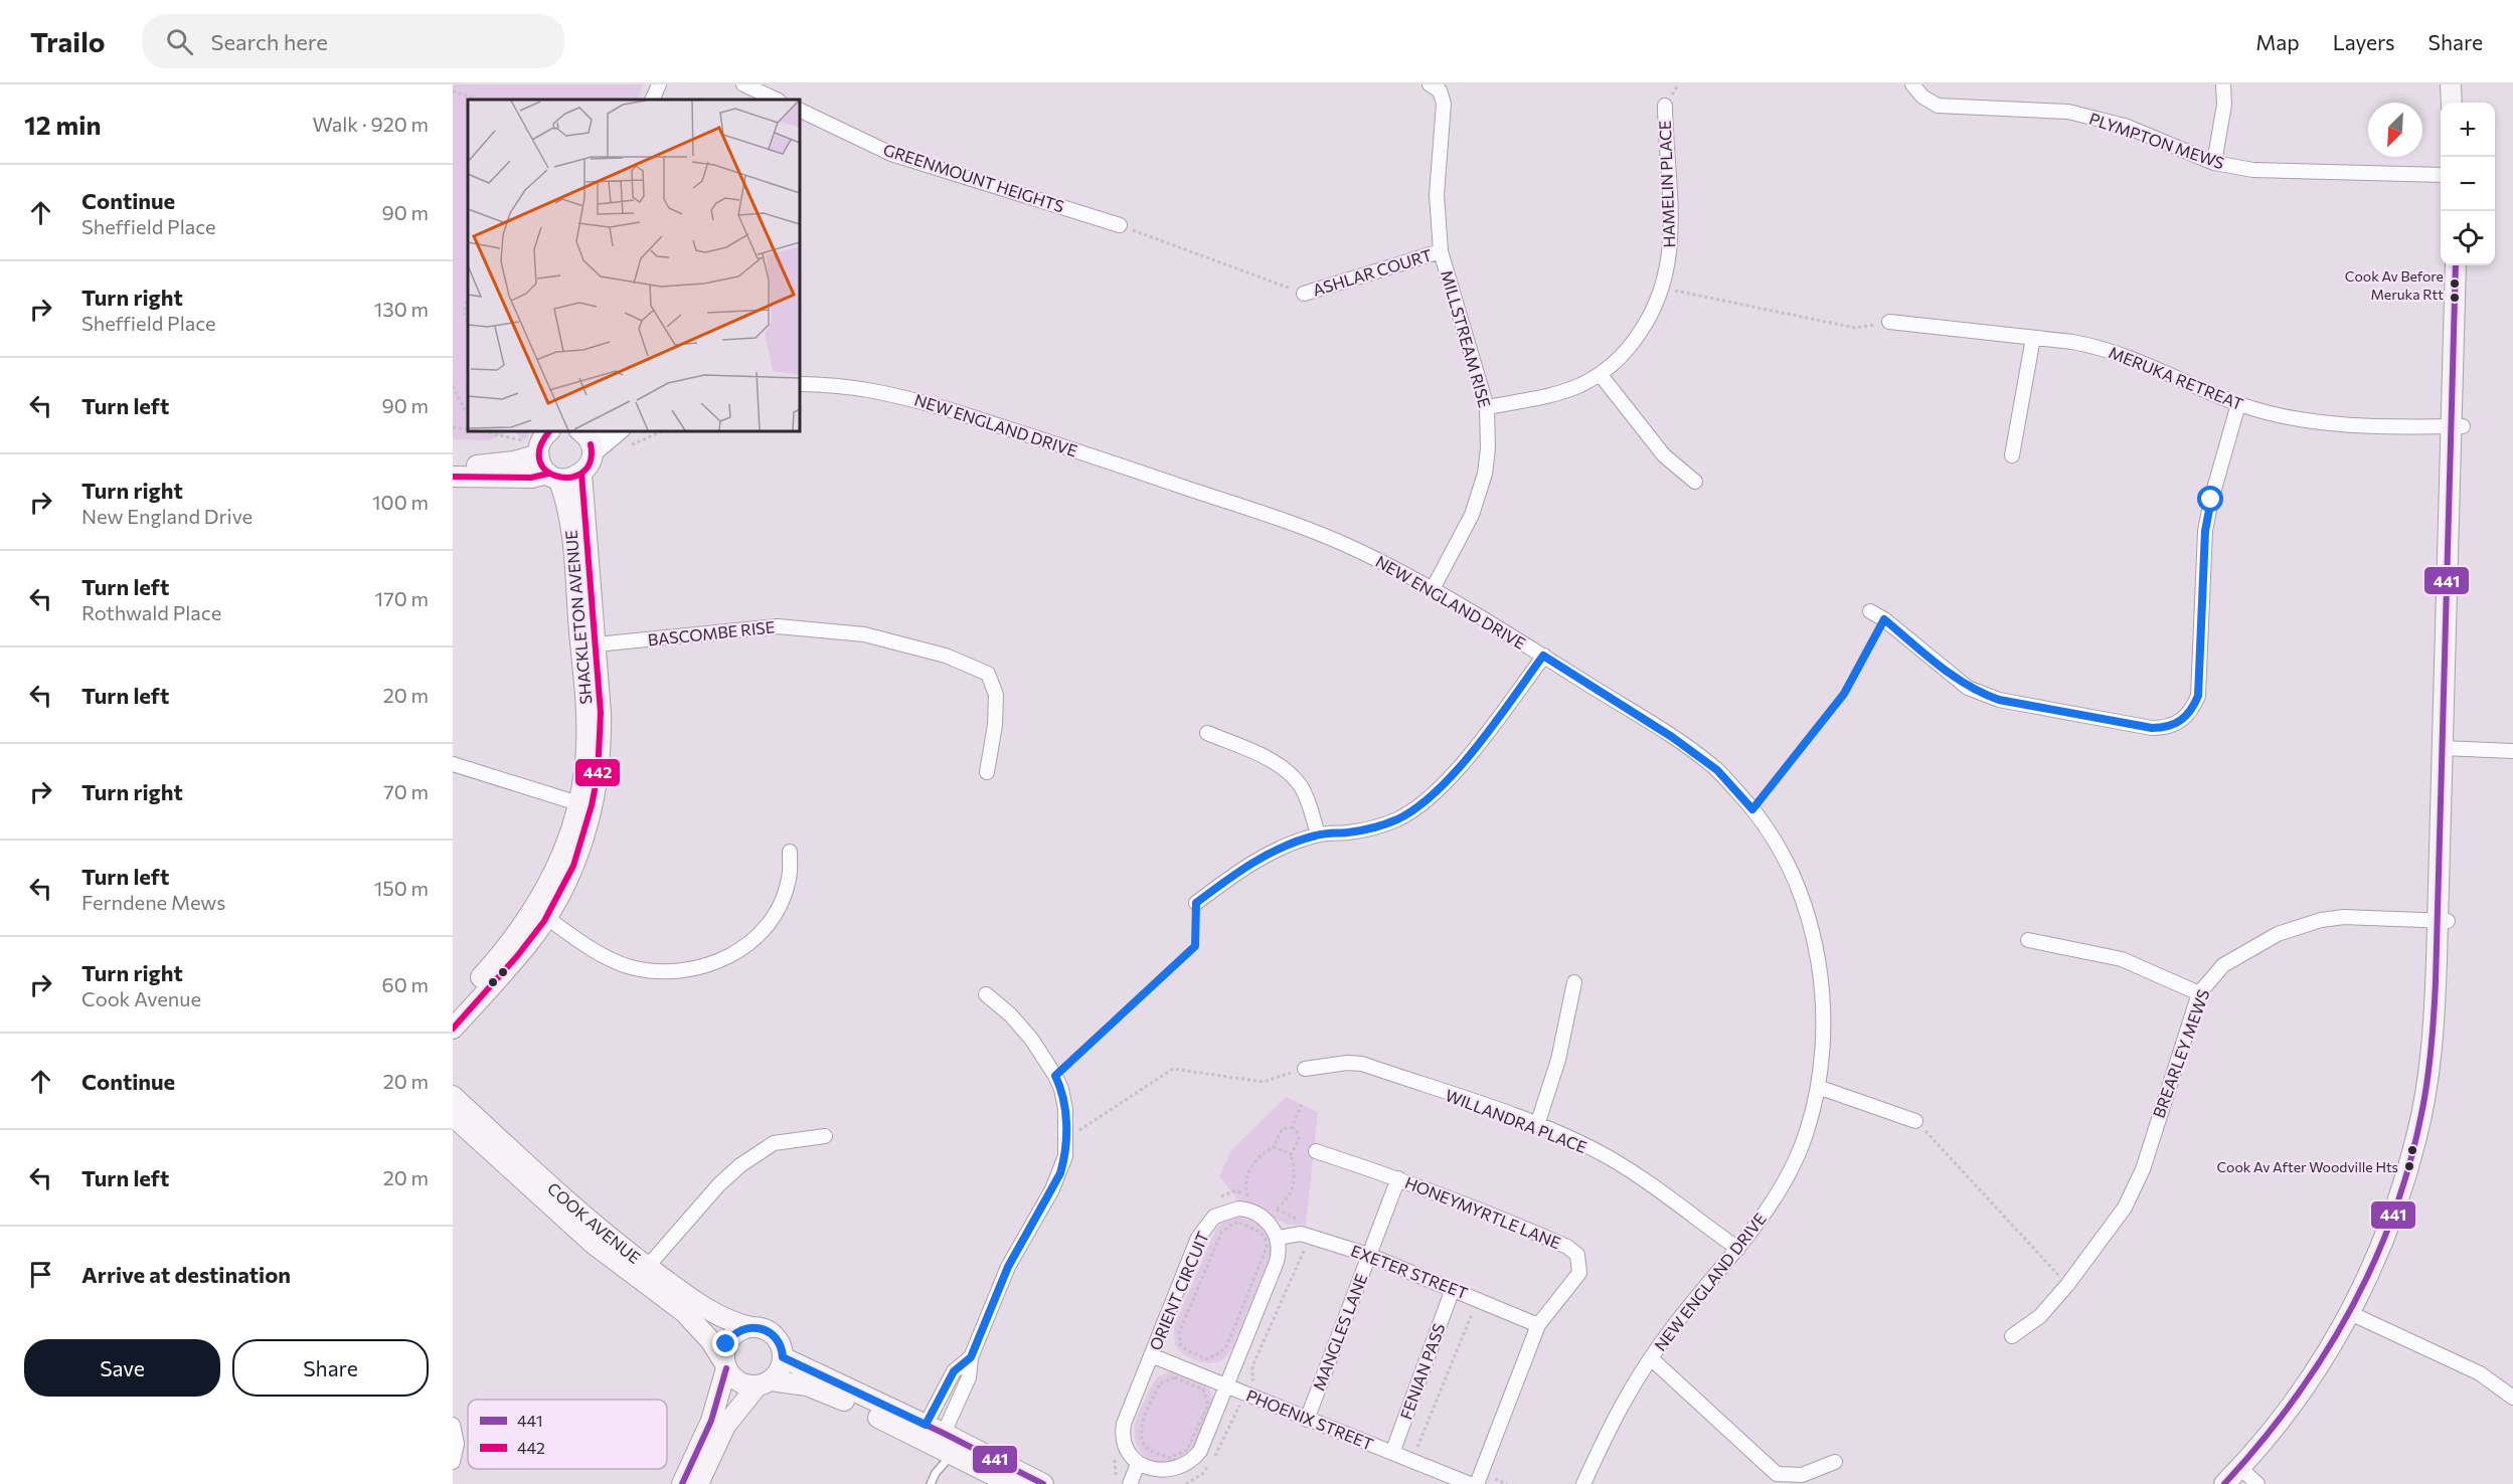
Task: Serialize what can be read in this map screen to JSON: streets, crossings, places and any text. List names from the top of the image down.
{
  "streets": {
    "street": [
      "PLYMPTON MEWS",
      "GREENMOUNT HEIGHTS",
      "HAMELIN PLACE",
      "ASHLAR COURT",
      "MILLSTREAM RISE",
      "MERUKA RETREAT",
      "NEW ENGLAND DRIVE",
      "SHACKLETON AVENUE",
      "BASCOMBE RISE",
      "BREARLEY MEWS",
      "WILLANDRA PLACE",
      "HONEYMYRTLE LANE",
      "COOK AVENUE",
      "EXETER STREET",
      "ORIENT CIRCUIT",
      "MANGLES LANE",
      "FENIAN PASS",
      "PHOENIX STREET"
    ]
  },
  "crossings": [
    ["HAMELIN PLACE", "MILLSTREAM RISE"],
    ["ASHLAR COURT", "MILLSTREAM RISE"],
    ["MILLSTREAM RISE", "NEW ENGLAND DRIVE"],
    ["NEW ENGLAND DRIVE", "WILLANDRA PLACE"],
    ["SHACKLETON AVENUE", "BASCOMBE RISE"],
    ["HONEYMYRTLE LANE", "EXETER STREET"],
    ["HONEYMYRTLE LANE", "MANGLES LANE"],
    ["EXETER STREET", "ORIENT CIRCUIT"],
    ["EXETER STREET", "MANGLES LANE"],
    ["EXETER STREET", "FENIAN PASS"],
    ["ORIENT CIRCUIT", "PHOENIX STREET"],
    ["MANGLES LANE", "PHOENIX STREET"],
    ["FENIAN PASS", "PHOENIX STREET"]
  ],
  "places": ["Cook Av Before Meruka Rtt", "Cook Av After Woodville Hts"],
  "lines": ["transit line 441", "transit line 442"],
  "legend": ["441", "442"],
  "north": "bottom left",
  "page": {
    "header": "Trailo",
    "search": "Search here",
    "nav": ["Map", "Layers", "Share"],
    "heading": ["12 min", "Walk · 920 m"],
    "map_buttons": ["+", "−"],
    "list": [
      ["Continue", "Sheffield Place", "90 m"],
      ["Turn right", "Sheffield Place", "130 m"],
      ["Turn left", "90 m"],
      ["Turn right", "New England Drive", "100 m"],
      ["Turn left", "Rothwald Place", "170 m"],
      ["Turn left", "20 m"],
      ["Turn right", "70 m"],
      ["Turn left", "Ferndene Mews", "150 m"],
      ["Turn right", "Cook Avenue", "60 m"],
      ["Continue", "20 m"],
      ["Turn left", "20 m"],
      "Arrive at destination"
    ],
    "buttons": ["Save", "Share"]
  }
}
